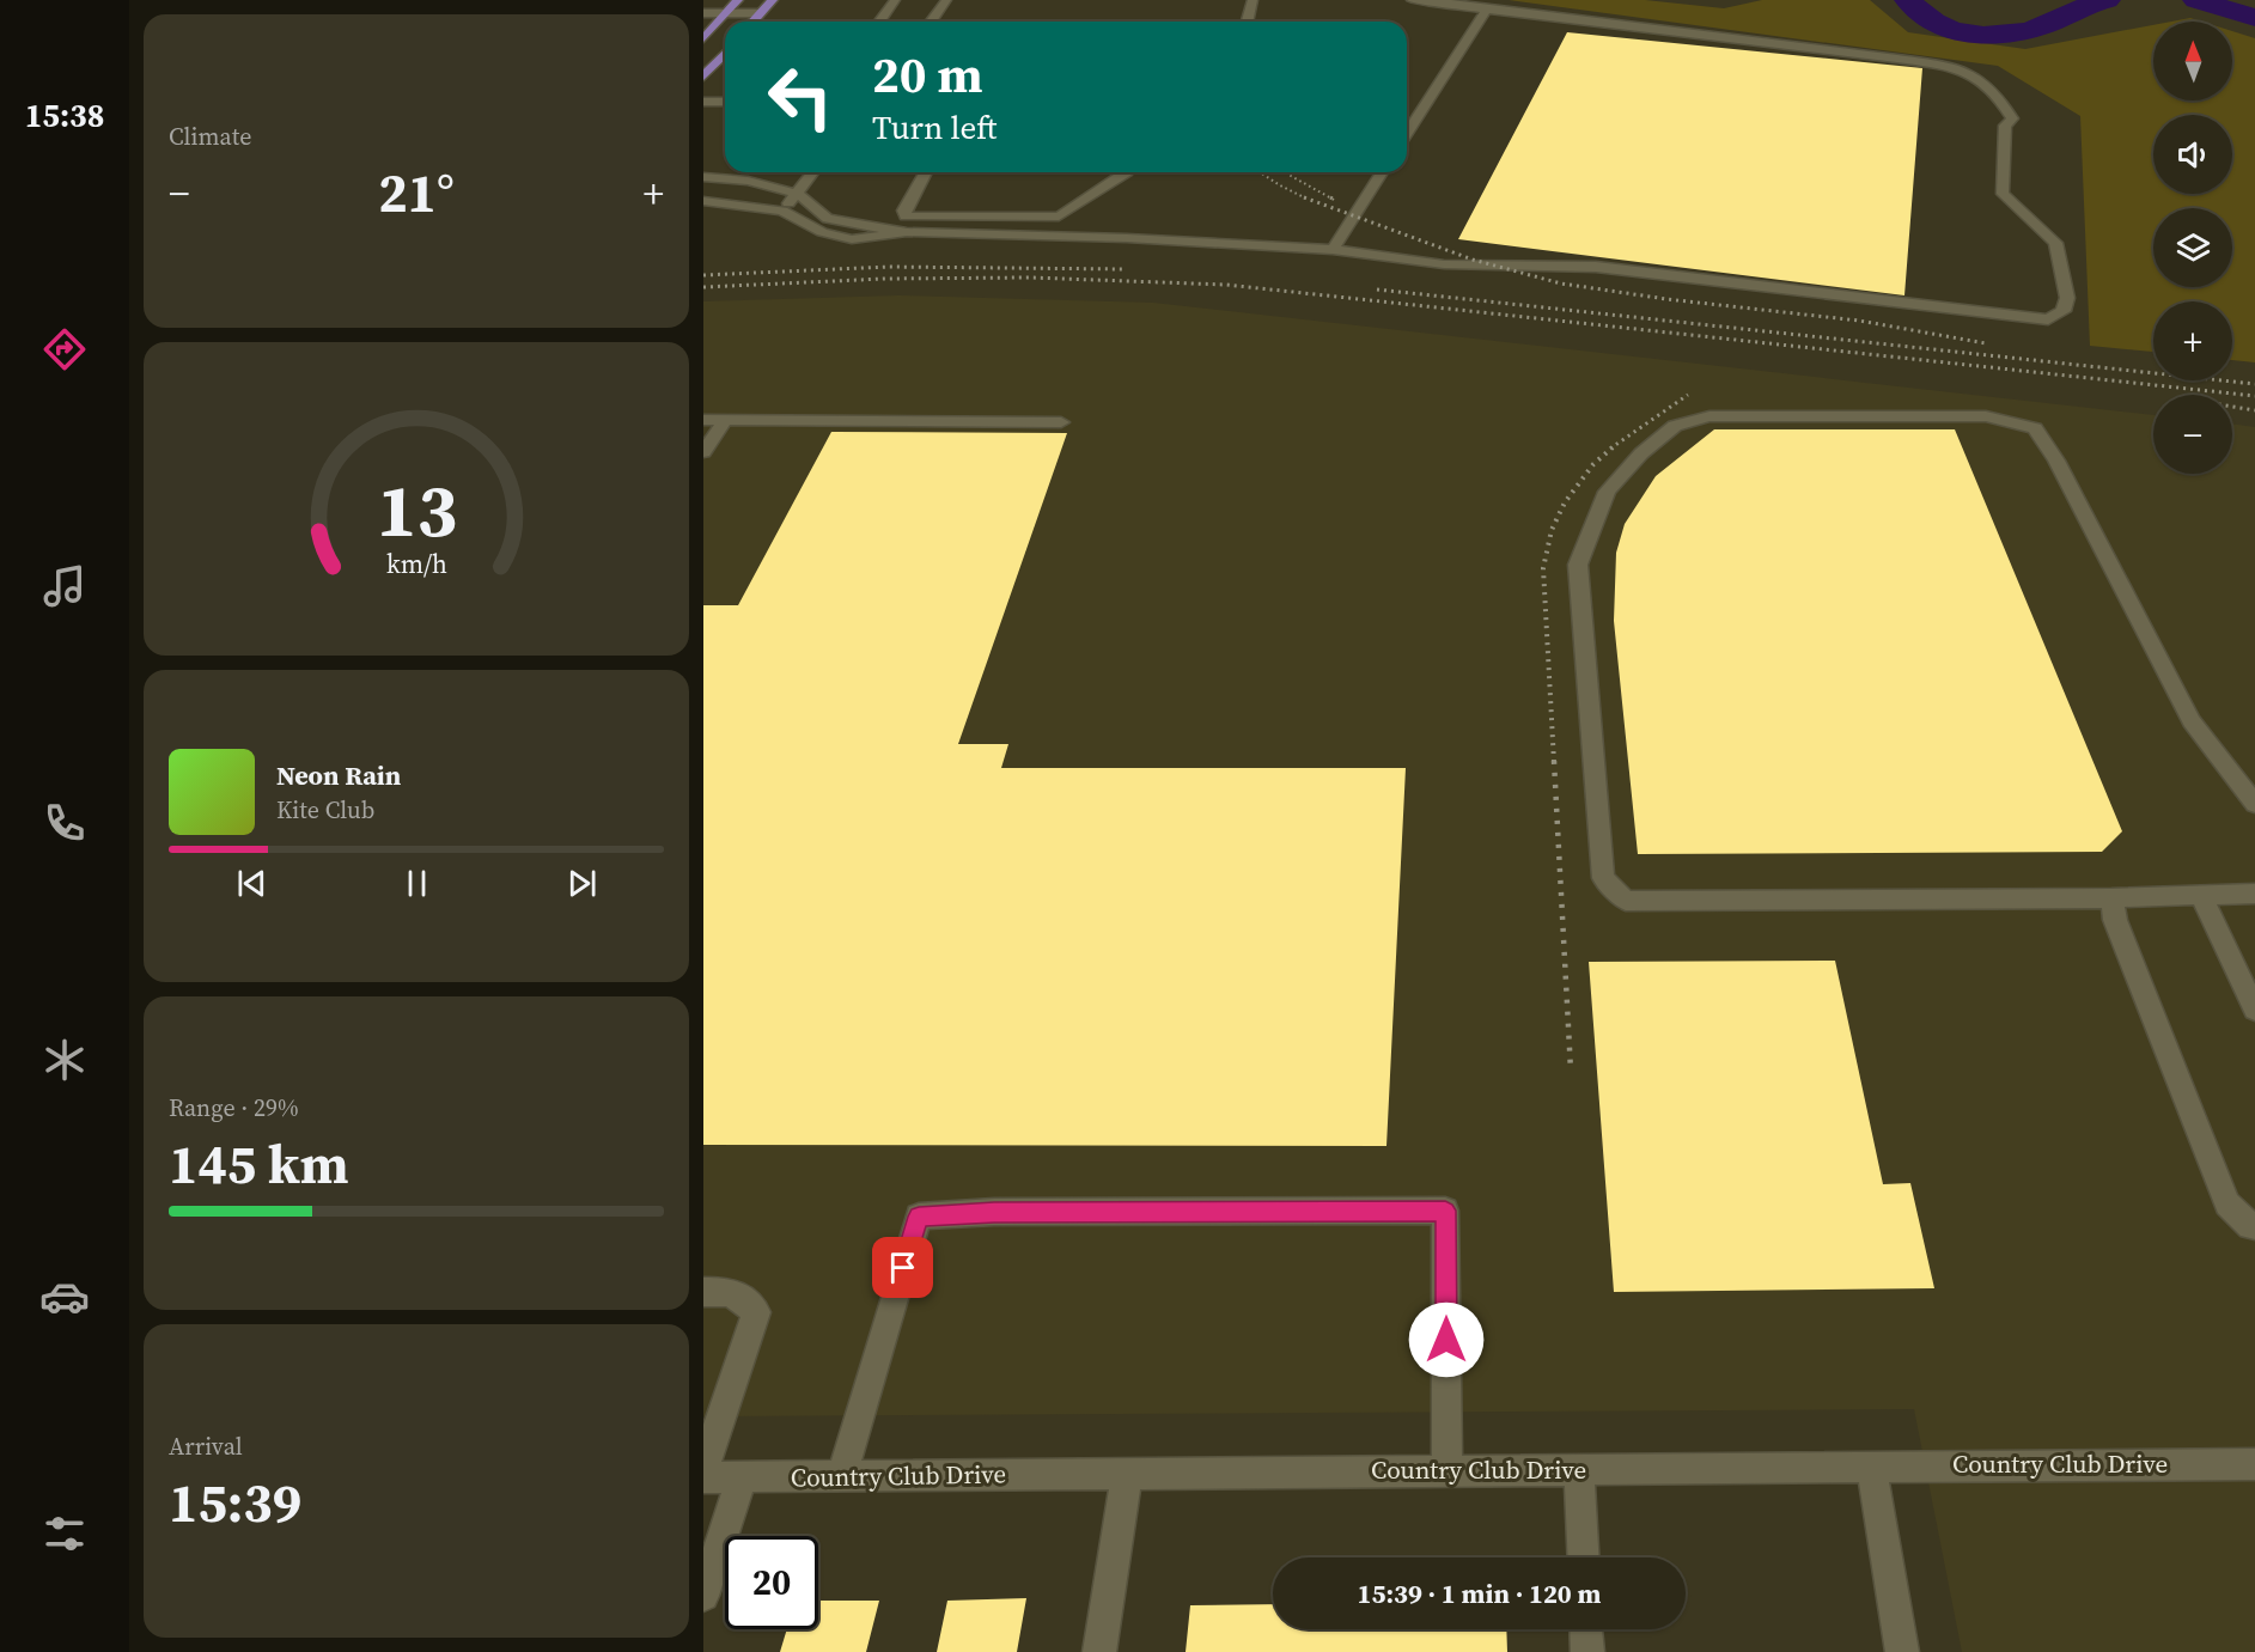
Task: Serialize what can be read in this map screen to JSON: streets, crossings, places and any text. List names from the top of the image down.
{
  "streets": {
    "street": ["Country Club Drive"]
  },
  "north": "top",
  "page": {
    "tabs": "15:38",
    "tile": [
      "Climate",
      ["Range · 29%", "145 km"],
      ["Arrival", "15:39"]
    ],
    "map_buttons": ["+", "−"],
    "turn": ["20 m", "Turn left"],
    "heat": ["−", "21°", "+"],
    "song": ["Neon Rain", "Kite Club"],
    "limit": "20",
    "trip": "15:39 · 1 min · 120 m",
    "gauge": ["13", "km/h"]
  }
}
